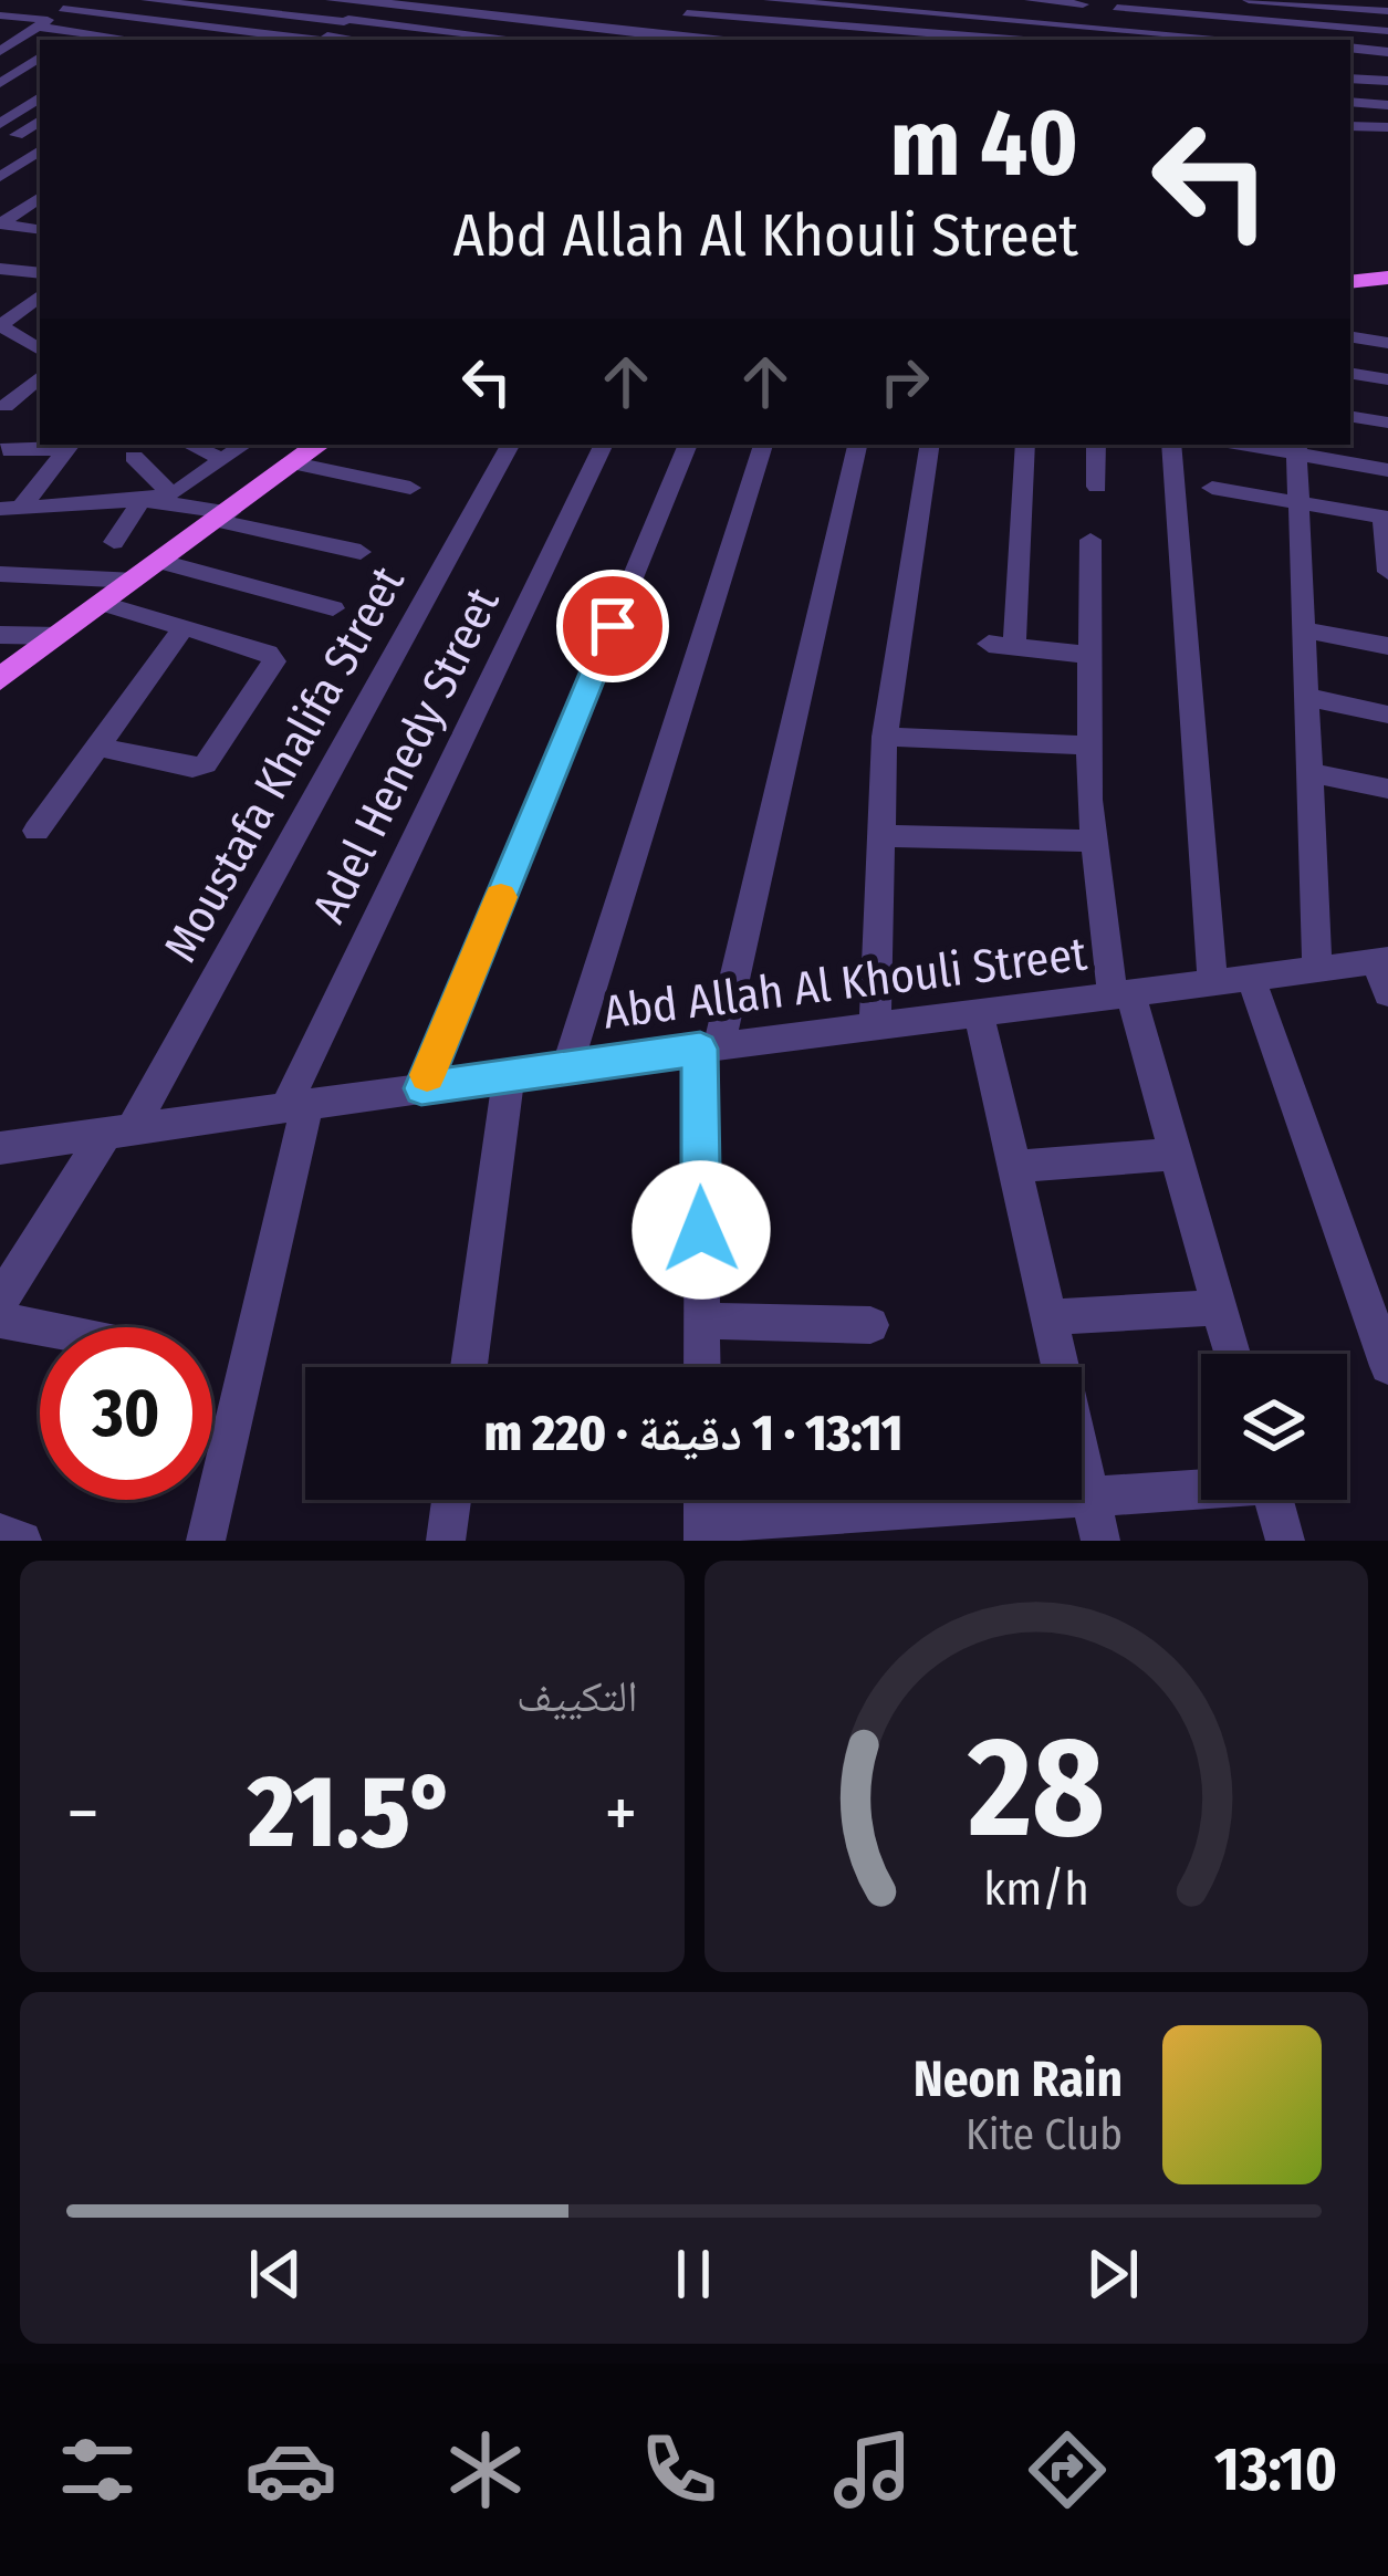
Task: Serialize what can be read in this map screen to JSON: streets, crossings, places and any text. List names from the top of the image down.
{
  "streets": {
    "street": ["Adel Henedy Street", "Moustafa Khalifa Street", "Abd Allah Al Khouli Street"]
  },
  "crossings": [
    ["Adel Henedy Street", "Abd Allah Al Khouli Street"],
    ["Moustafa Khalifa Street", "Abd Allah Al Khouli Street"]
  ],
  "page": {
    "turn": ["40 m", "Abd Allah Al Khouli Street"],
    "limit": "30",
    "trip": "13:11 · 1 دقيقة · 220 m",
    "tile": "التكييف",
    "heat": ["−", "21.5°", "+"],
    "song": ["Neon Rain", "Kite Club"],
    "tabs": "13:10",
    "gauge": ["28", "km/h"]
  }
}
